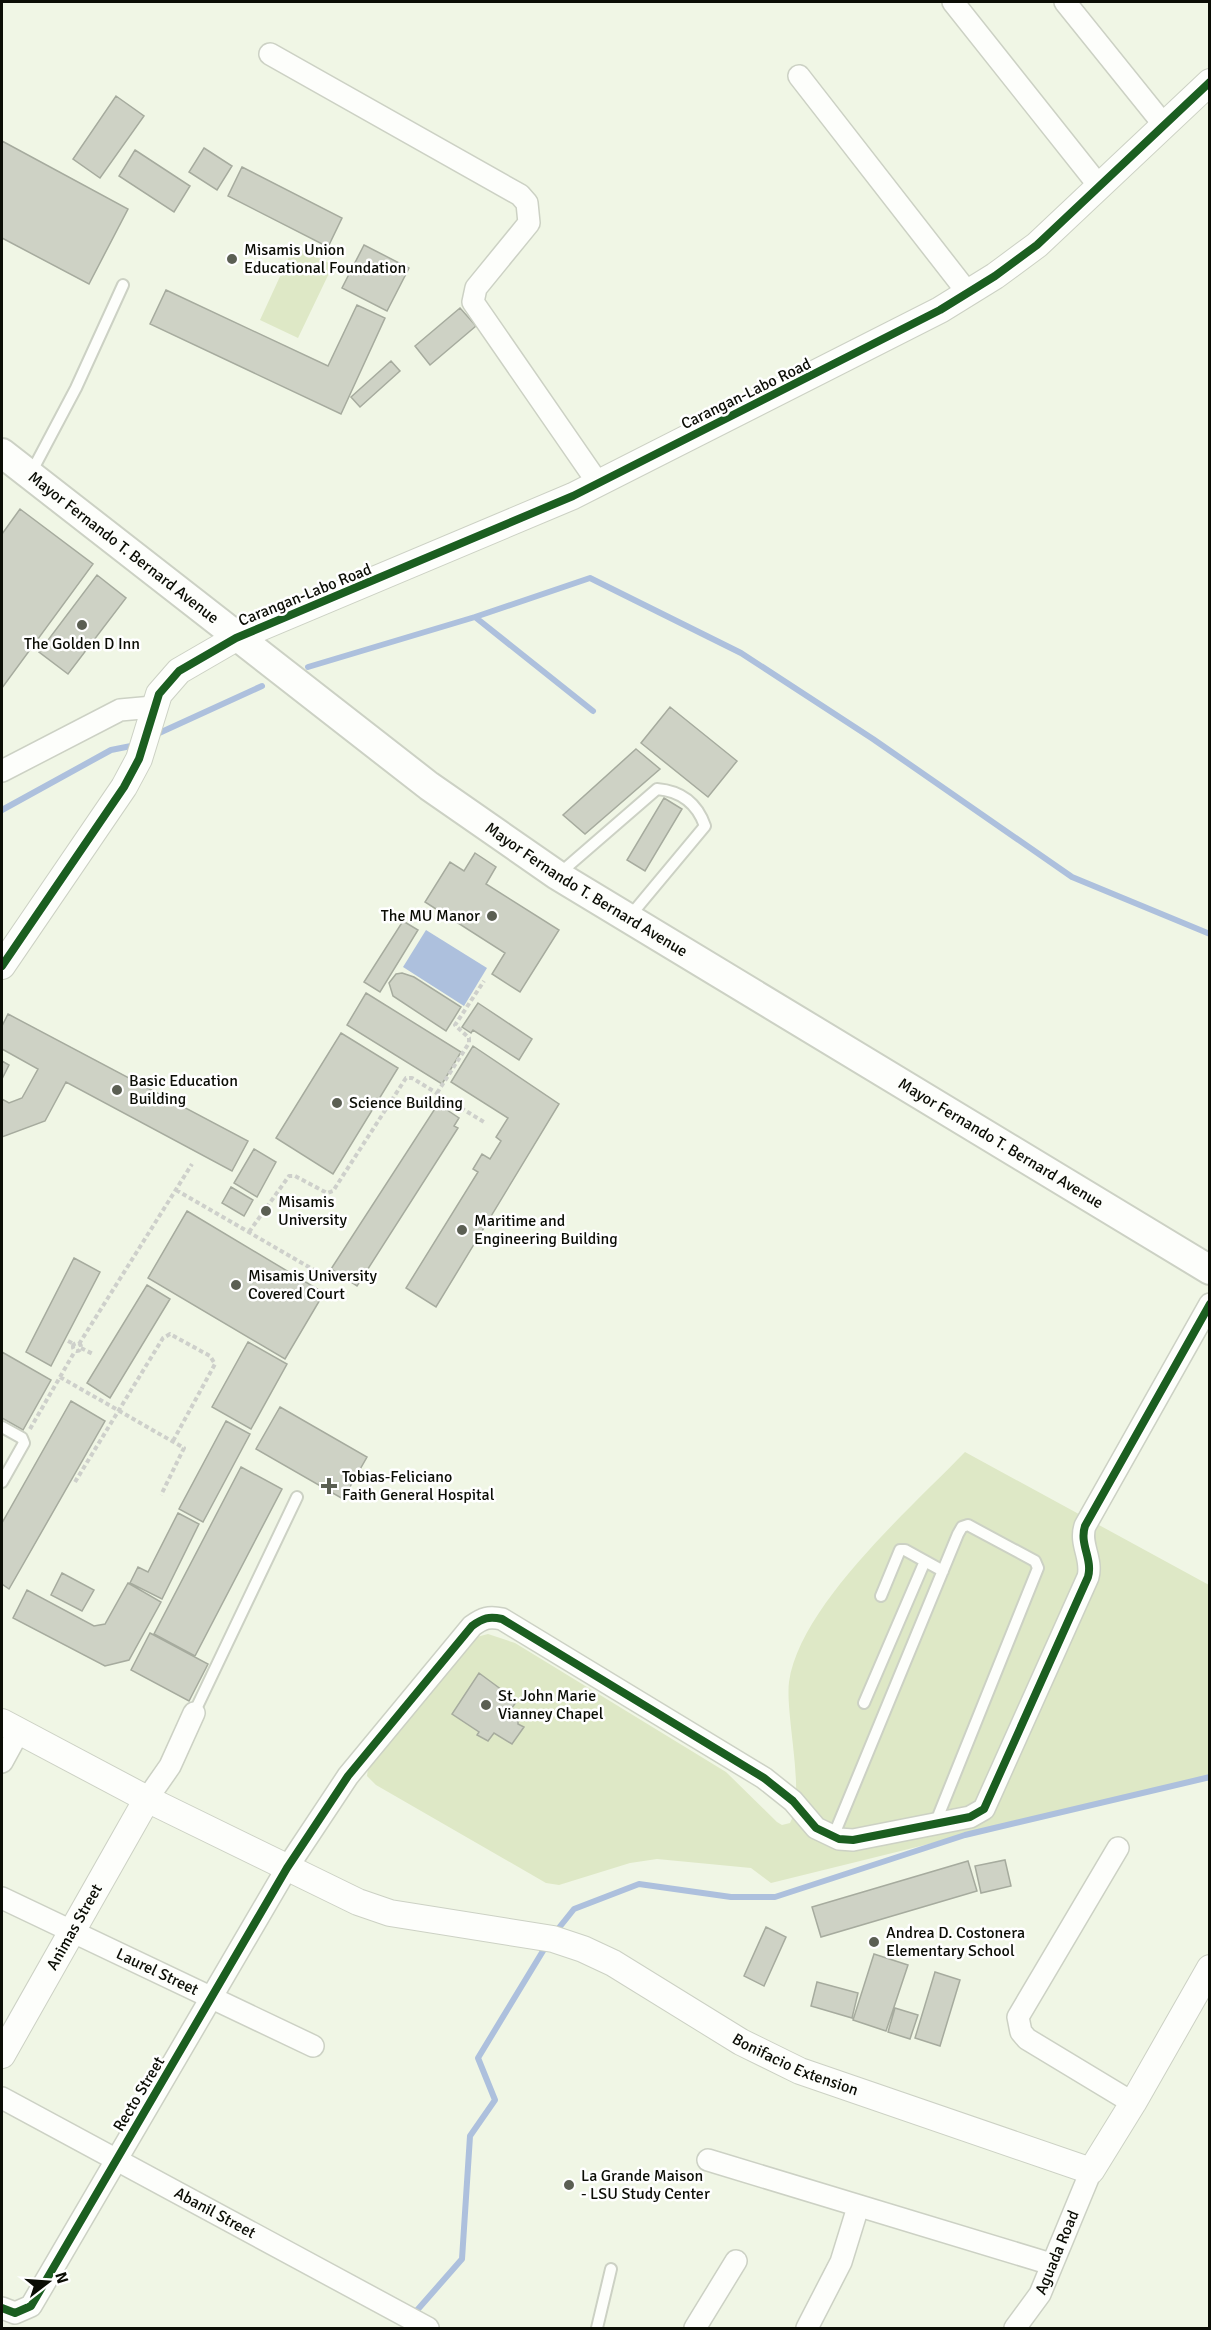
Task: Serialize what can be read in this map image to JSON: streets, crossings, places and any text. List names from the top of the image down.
{
  "streets": {
    "main road": ["Mayor Fernando T. Bernard Avenue"],
    "street": [
      "Carangan-Labo Road",
      "Animas Street",
      "Laurel Street",
      "Bonifacio Extension",
      "Recto Street",
      "Abanil Street",
      "Aguada Road"
    ]
  },
  "crossings": [
    ["Carangan-Labo Road", "Mayor Fernando T. Bernard Avenue"],
    ["Animas Street", "Laurel Street"],
    ["Animas Street", "Bonifacio Extension"],
    ["Laurel Street", "Recto Street"],
    ["Bonifacio Extension", "Recto Street"],
    ["Bonifacio Extension", "Aguada Road"],
    ["Recto Street", "Abanil Street"]
  ],
  "places": {
    "other": [
      "Misamis Union Educational Foundation",
      "The Golden D Inn",
      "The MU Manor",
      "Basic Education Building",
      "Science Building",
      "Misamis University",
      "Maritime and Engineering Building",
      "Misamis University Covered Court",
      "St. John Marie Vianney Chapel",
      "Andrea D. Costonera Elementary School",
      "La Grande Maison - LSU Study Center"
    ],
    "health": ["Tobias-Feliciano Faith General Hospital"]
  },
  "north": "right"
}
